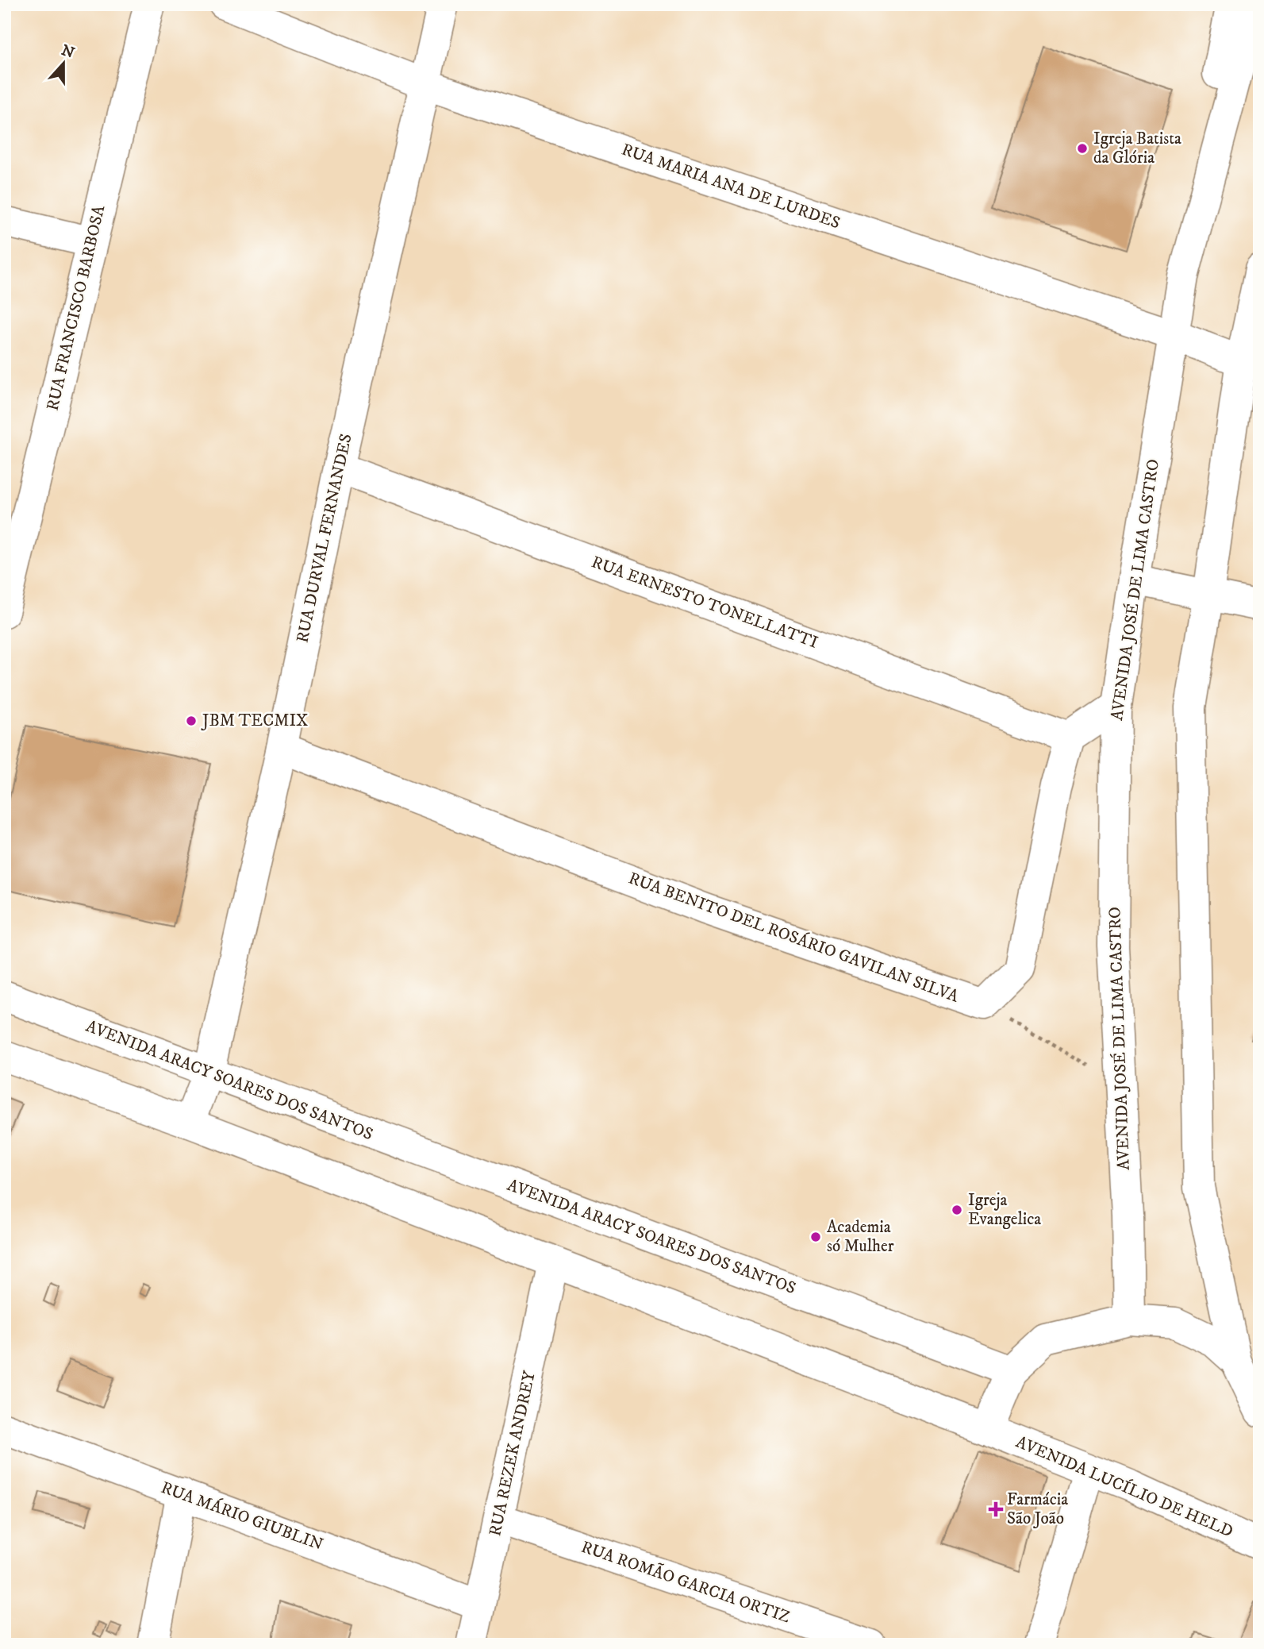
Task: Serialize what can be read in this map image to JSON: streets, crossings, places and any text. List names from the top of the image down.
{
  "streets": {
    "street": [
      "RUA MARIA ANA DE LURDES",
      "RUA FRANCISCO BARBOSA",
      "RUA DURVAL FERNANDES",
      "AVENIDA JOSÉ DE LIMA CASTRO",
      "RUA ERNESTO TONELLATTI",
      "RUA BENITO DEL ROSÁRIO GAVILAN SILVA",
      "AVENIDA ARACY SOARES DOS SANTOS",
      "RUA REZEK ANDREY",
      "AVENIDA LUCÍLIO DE HELD",
      "RUA MÁRIO GIUBLIN",
      "RUA ROMÃO GARCIA ORTIZ"
    ]
  },
  "crossings": [
    ["RUA MARIA ANA DE LURDES", "RUA DURVAL FERNANDES"],
    ["RUA MARIA ANA DE LURDES", "AVENIDA JOSÉ DE LIMA CASTRO"],
    ["RUA DURVAL FERNANDES", "RUA ERNESTO TONELLATTI"],
    ["RUA DURVAL FERNANDES", "RUA BENITO DEL ROSÁRIO GAVILAN SILVA"],
    ["RUA DURVAL FERNANDES", "AVENIDA ARACY SOARES DOS SANTOS"],
    ["RUA REZEK ANDREY", "RUA MÁRIO GIUBLIN"],
    ["RUA REZEK ANDREY", "RUA ROMÃO GARCIA ORTIZ"]
  ],
  "places": {
    "other": [
      "Igreja Batista da Glória",
      "JBM TECMIX",
      "Igreja Evangelica",
      "Academia só Mulher"
    ],
    "health": ["Farmácia São João"]
  },
  "north": "top"
}
